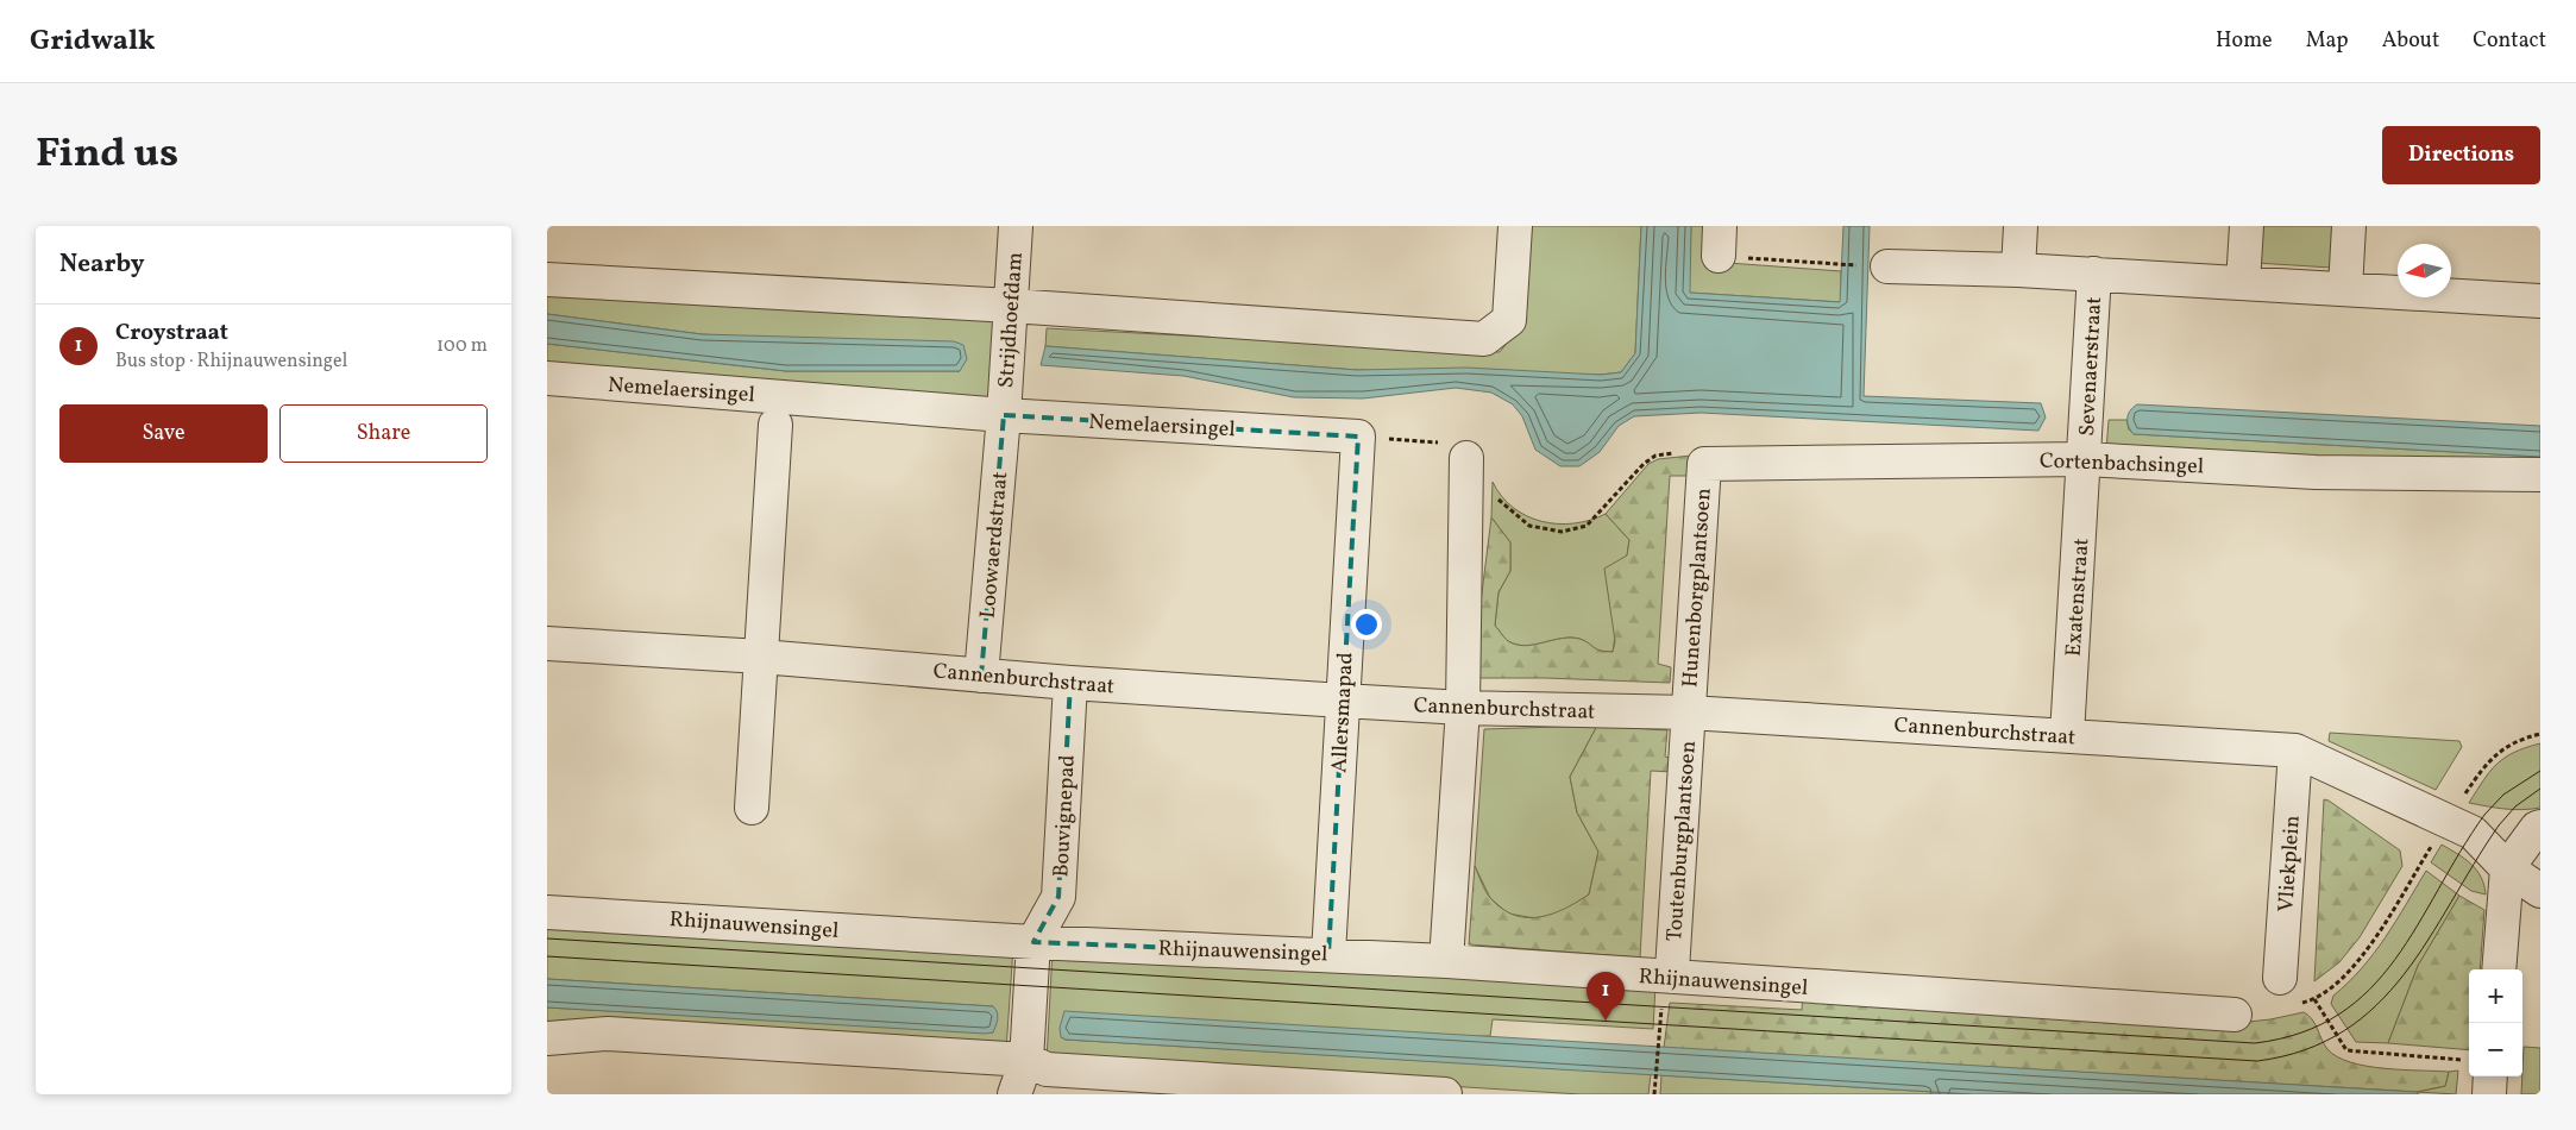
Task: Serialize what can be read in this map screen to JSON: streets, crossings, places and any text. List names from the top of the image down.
{
  "streets": {
    "street": [
      "Strijdhoefdam",
      "Sevenaerstraat",
      "Nemelaersingel",
      "Cortenbachsingel",
      "Loowaerdstraat",
      "Hunenborgplantsoen",
      "Exatenstraat",
      "Cannenburchstraat",
      "Allersmapad",
      "Bouvignepad",
      "Toutenburgplantsoen",
      "Vliekplein",
      "Rhijnauwensingel"
    ]
  },
  "crossings": [
    ["Strijdhoefdam", "Nemelaersingel"],
    ["Strijdhoefdam", "Loowaerdstraat"],
    ["Sevenaerstraat", "Cortenbachsingel"],
    ["Sevenaerstraat", "Exatenstraat"],
    ["Nemelaersingel", "Loowaerdstraat"],
    ["Nemelaersingel", "Allersmapad"],
    ["Cortenbachsingel", "Hunenborgplantsoen"],
    ["Cortenbachsingel", "Exatenstraat"],
    ["Loowaerdstraat", "Cannenburchstraat"],
    ["Hunenborgplantsoen", "Cannenburchstraat"],
    ["Hunenborgplantsoen", "Toutenburgplantsoen"],
    ["Exatenstraat", "Cannenburchstraat"],
    ["Cannenburchstraat", "Allersmapad"],
    ["Cannenburchstraat", "Bouvignepad"],
    ["Cannenburchstraat", "Toutenburgplantsoen"],
    ["Cannenburchstraat", "Vliekplein"],
    ["Allersmapad", "Rhijnauwensingel"],
    ["Bouvignepad", "Rhijnauwensingel"]
  ],
  "north": "left",
  "page": {
    "header": "Gridwalk",
    "nav": [
      "Home",
      "Map",
      "About",
      "Contact"
    ],
    "title": "Find us",
    "buttons": [
      "Directions",
      ["Save", "Share"]
    ],
    "heading": "Nearby",
    "list": [
      {
        "mark": "1",
        "name": "Croystraat",
        "note": "Bus stop · Rhijnauwensingel",
        "value": "100 m"
      }
    ],
    "map_buttons": ["+", "−"],
    "pins": "1"
  }
}
